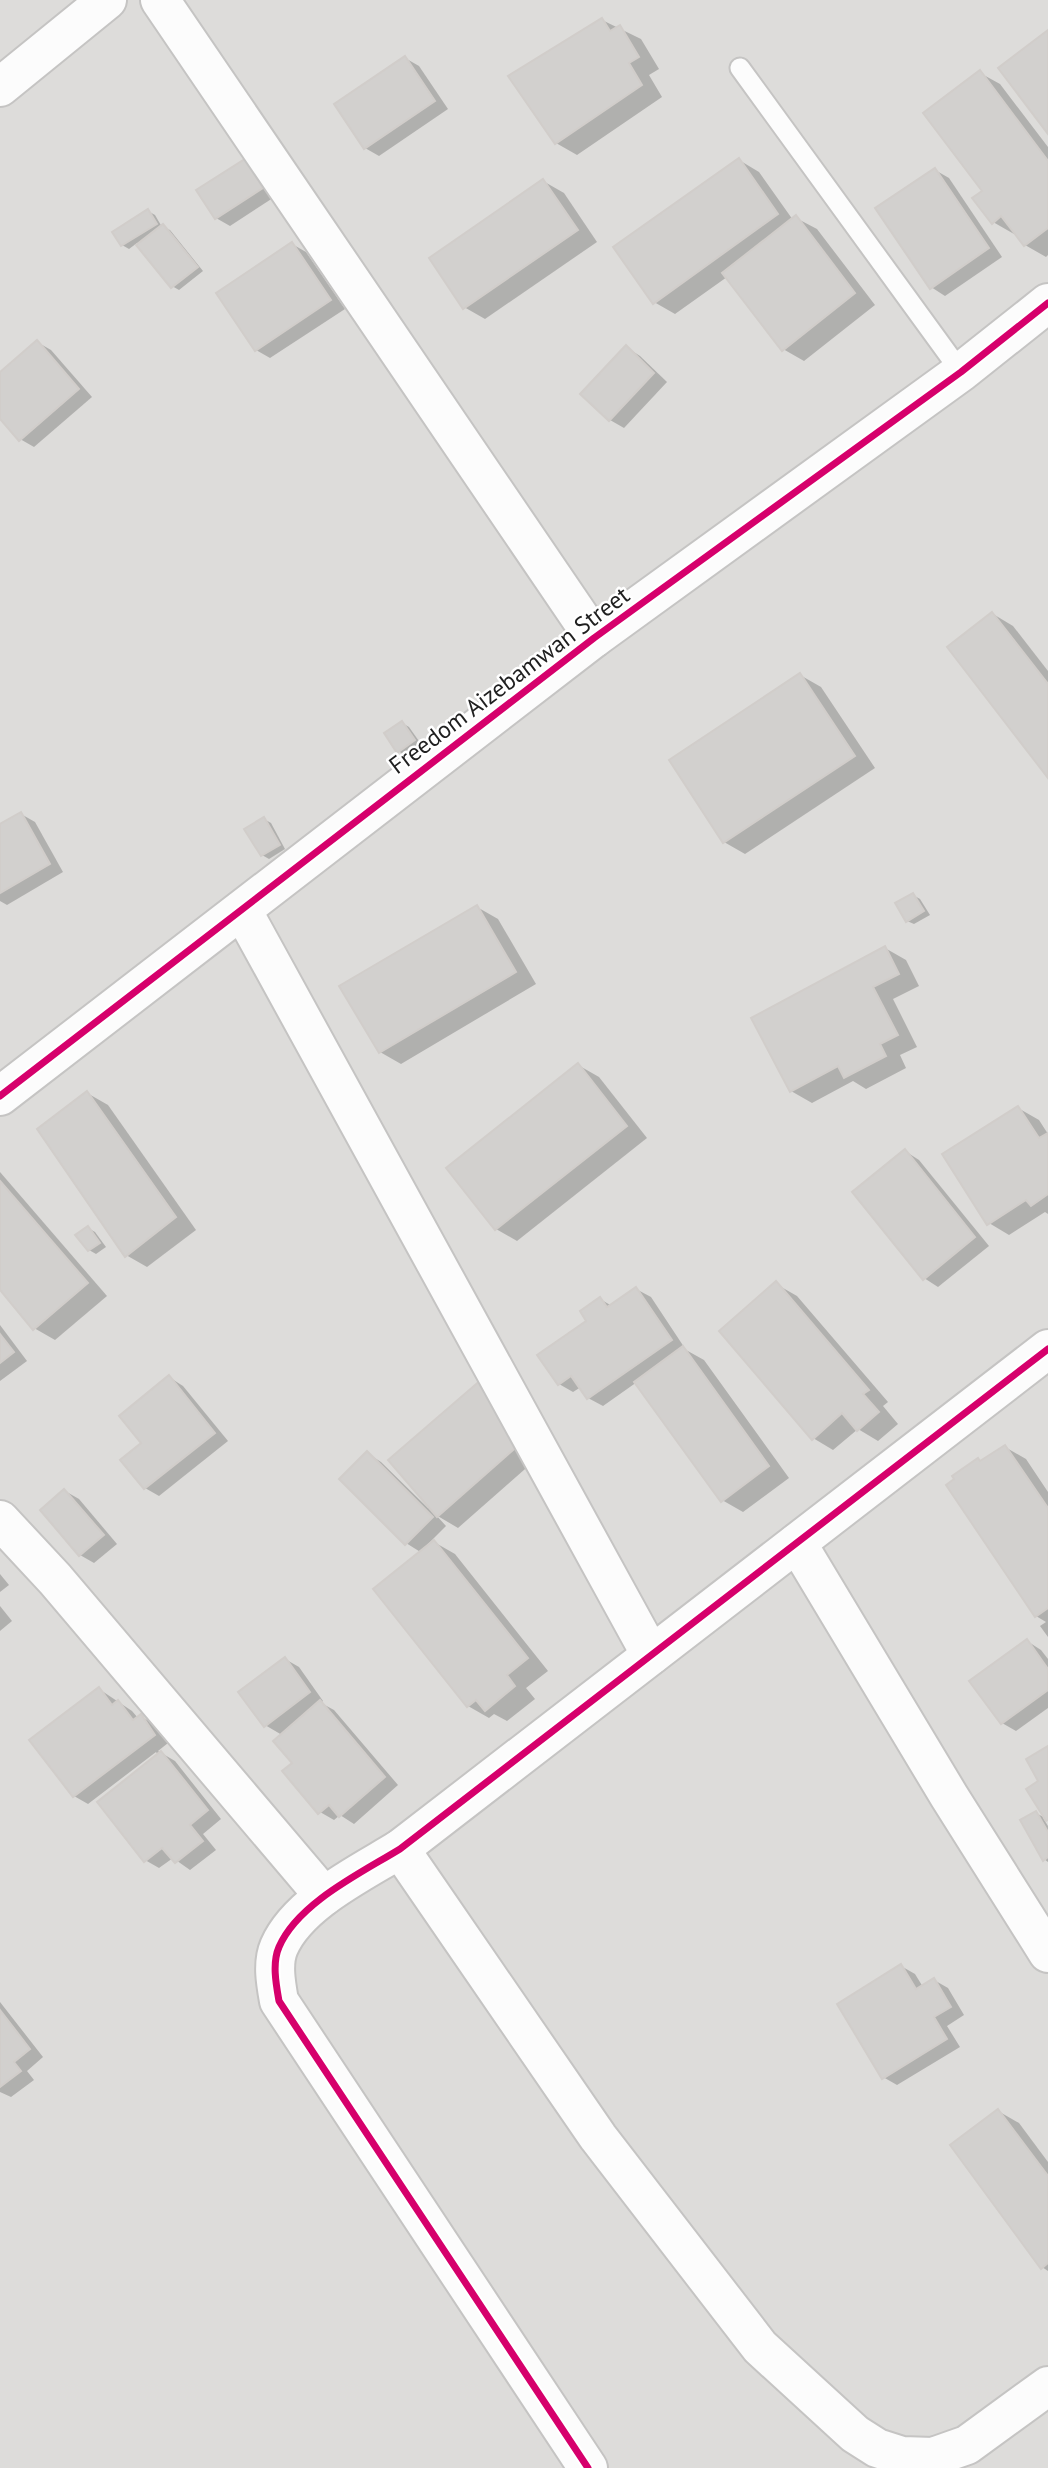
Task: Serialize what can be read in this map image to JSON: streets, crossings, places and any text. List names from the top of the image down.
{
  "streets": {
    "street": ["Freedom Aizebamwan Street"]
  }
}
